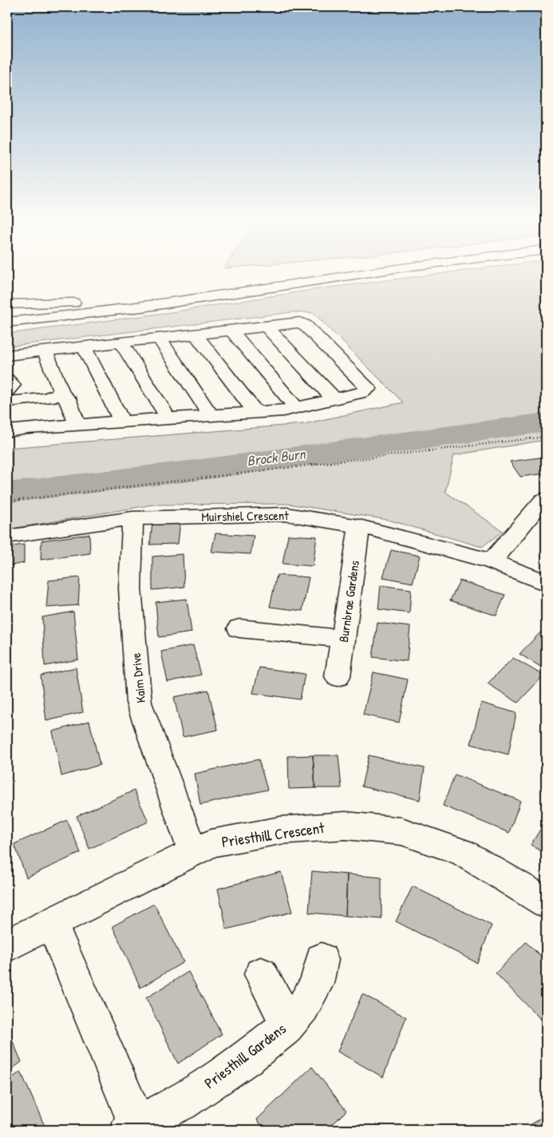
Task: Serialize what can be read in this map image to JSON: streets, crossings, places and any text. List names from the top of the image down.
{
  "streets": {
    "main road": [
      "Muirshiel Crescent",
      "Burnbrae Gardens",
      "Kaim Drive",
      "Priesthill Crescent",
      "Priesthill Gardens"
    ]
  },
  "crossings": [
    ["Muirshiel Crescent", "Burnbrae Gardens"],
    ["Muirshiel Crescent", "Kaim Drive"],
    ["Kaim Drive", "Priesthill Crescent"],
    ["Priesthill Crescent", "Priesthill Gardens"]
  ],
  "water": ["Brock Burn"]
}
